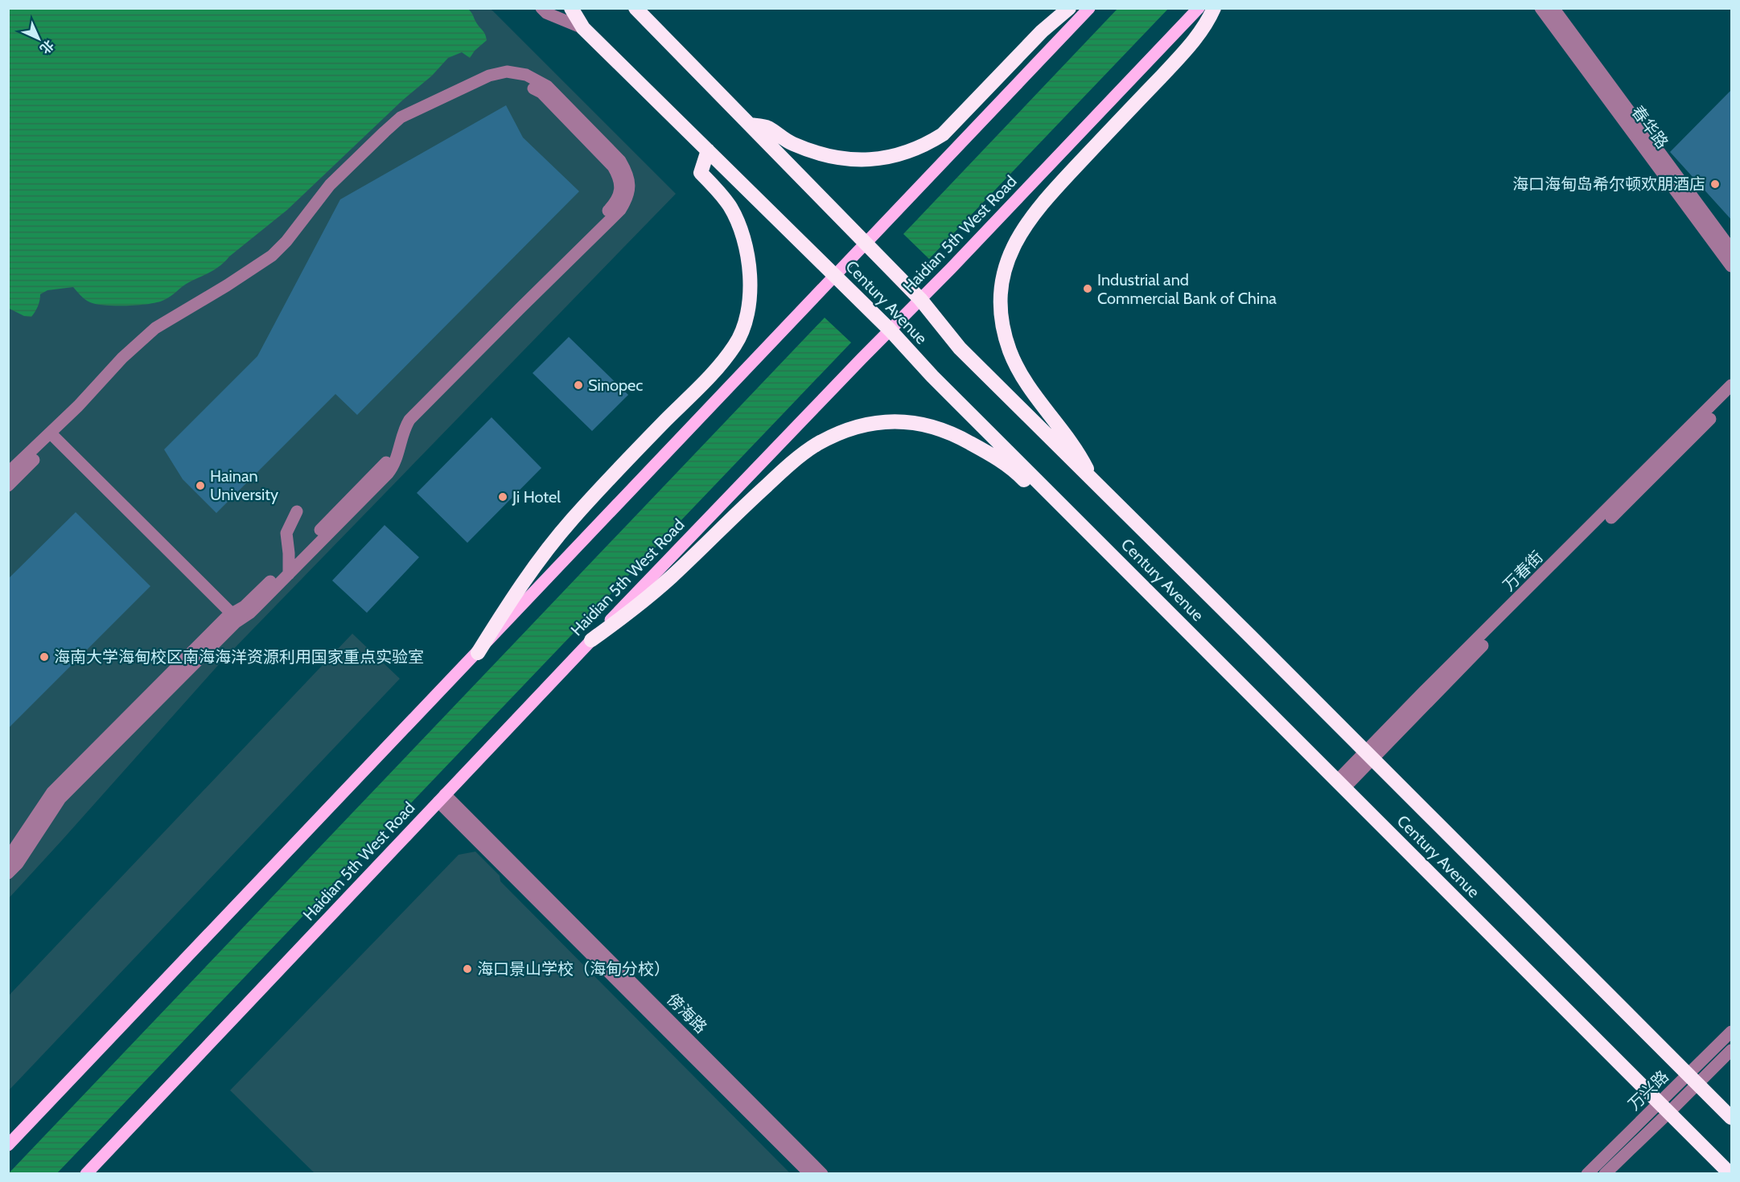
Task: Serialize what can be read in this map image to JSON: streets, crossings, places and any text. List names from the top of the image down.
{
  "streets": {
    "highway": ["Century Avenue"],
    "main road": ["Haidian 5th West Road"],
    "street": [
      "春华路",
      "万春街",
      "傍海路",
      "万兴路"
    ]
  },
  "crossings": [
    ["Haidian 5th West Road", "Century Avenue"],
    ["Haidian 5th West Road", "傍海路"],
    ["Century Avenue", "万春街"],
    ["Century Avenue", "万兴路"]
  ],
  "places": [
    "海口海甸岛希尔顿欢朋酒店",
    "Industrial and Commercial Bank of China",
    "Sinopec",
    "Hainan University",
    "Ji Hotel",
    "海南大学海甸校区南海海洋资源利用国家重点实验室",
    "海口景山学校（海甸分校）"
  ],
  "north": "bottom right"
}
